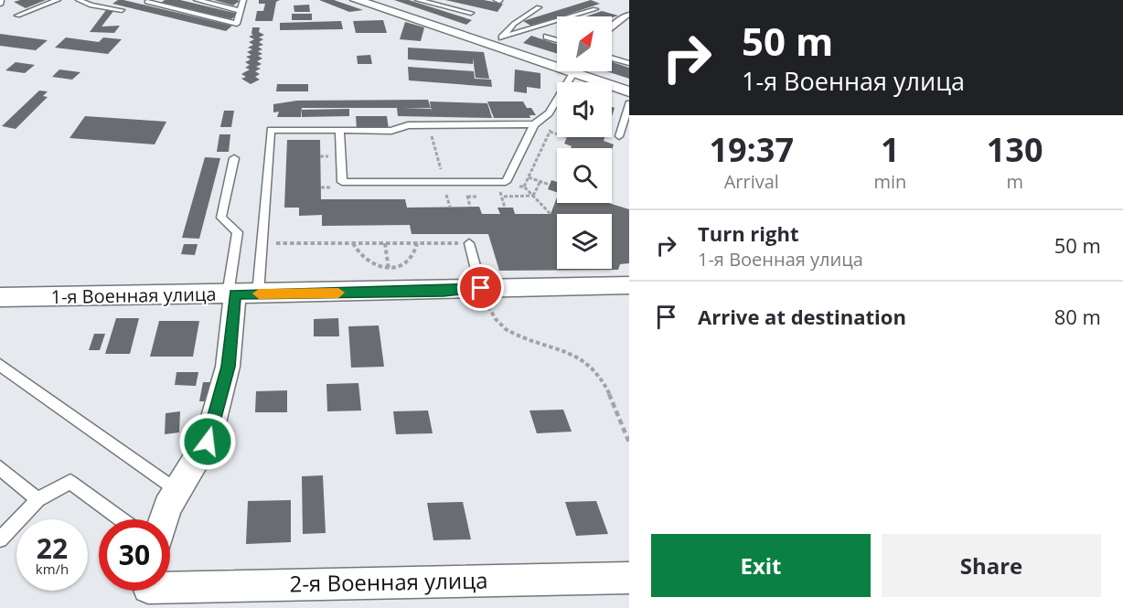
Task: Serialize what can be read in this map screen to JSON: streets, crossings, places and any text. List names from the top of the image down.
{
  "streets": {
    "street": ["1-я Военная улица", "2-я Военная улица"]
  },
  "north": "top right",
  "page": {
    "turn": ["50 m", "1-я Военная улица"],
    "eta": [
      "19:37",
      "Arrival",
      "1",
      "min",
      "130",
      "m"
    ],
    "list": [
      {
        "name": "Turn right",
        "note": "1-я Военная улица",
        "value": "50 m"
      },
      {
        "name": "Arrive at destination",
        "value": "80 m"
      }
    ],
    "speed": "22 km/h",
    "limit": "30",
    "buttons": ["Exit", "Share"]
  }
}
